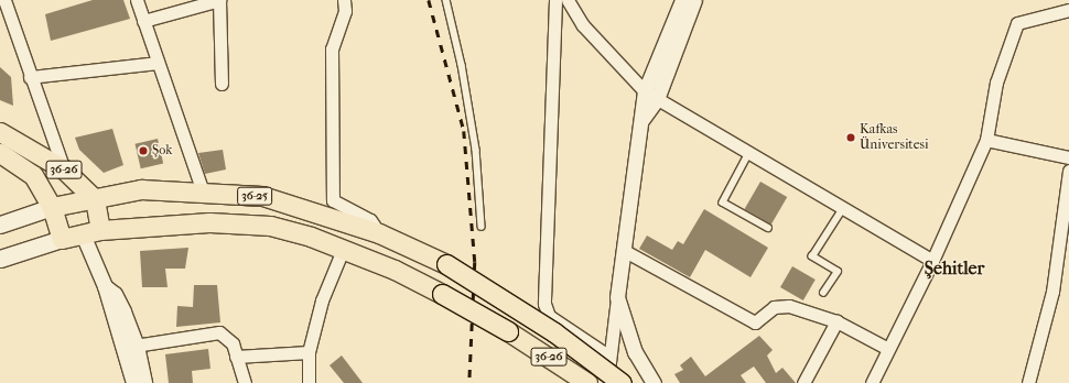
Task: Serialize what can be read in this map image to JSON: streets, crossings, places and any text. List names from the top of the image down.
{
  "streets": {
    "main road": ["36-26", "36-25"]
  },
  "crossings": [
    ["36-26", "36-25"]
  ],
  "districts": ["Şehitler"],
  "places": ["Kafkas Üniversitesi", "Şok"]
}
